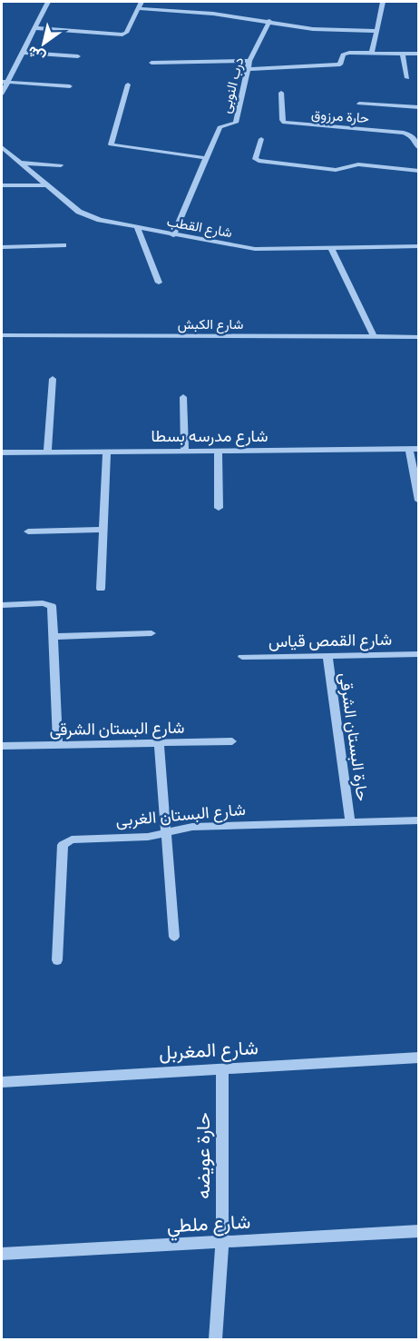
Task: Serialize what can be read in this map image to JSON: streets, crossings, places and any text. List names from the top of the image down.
{
  "streets": {
    "street": [
      "درب النوبى",
      "حارة مرزوق",
      "شارع القطب",
      "شارع الكبش",
      "شارع مدرسه بسطا",
      "شارع القمص قياس",
      "شارع البستان الشرقى",
      "حارة البستان الشرقى",
      "شارع البستان الغربى",
      "شارع المغربل",
      "حارة عويضه",
      "شارع ملطي"
    ]
  },
  "crossings": [
    ["درب النوبى", "شارع القطب"],
    ["شارع القمص قياس", "حارة البستان الشرقى"],
    ["حارة البستان الشرقى", "شارع البستان الغربى"],
    ["شارع المغربل", "حارة عويضه"],
    ["حارة عويضه", "شارع ملطي"]
  ],
  "north": "bottom left"
}
